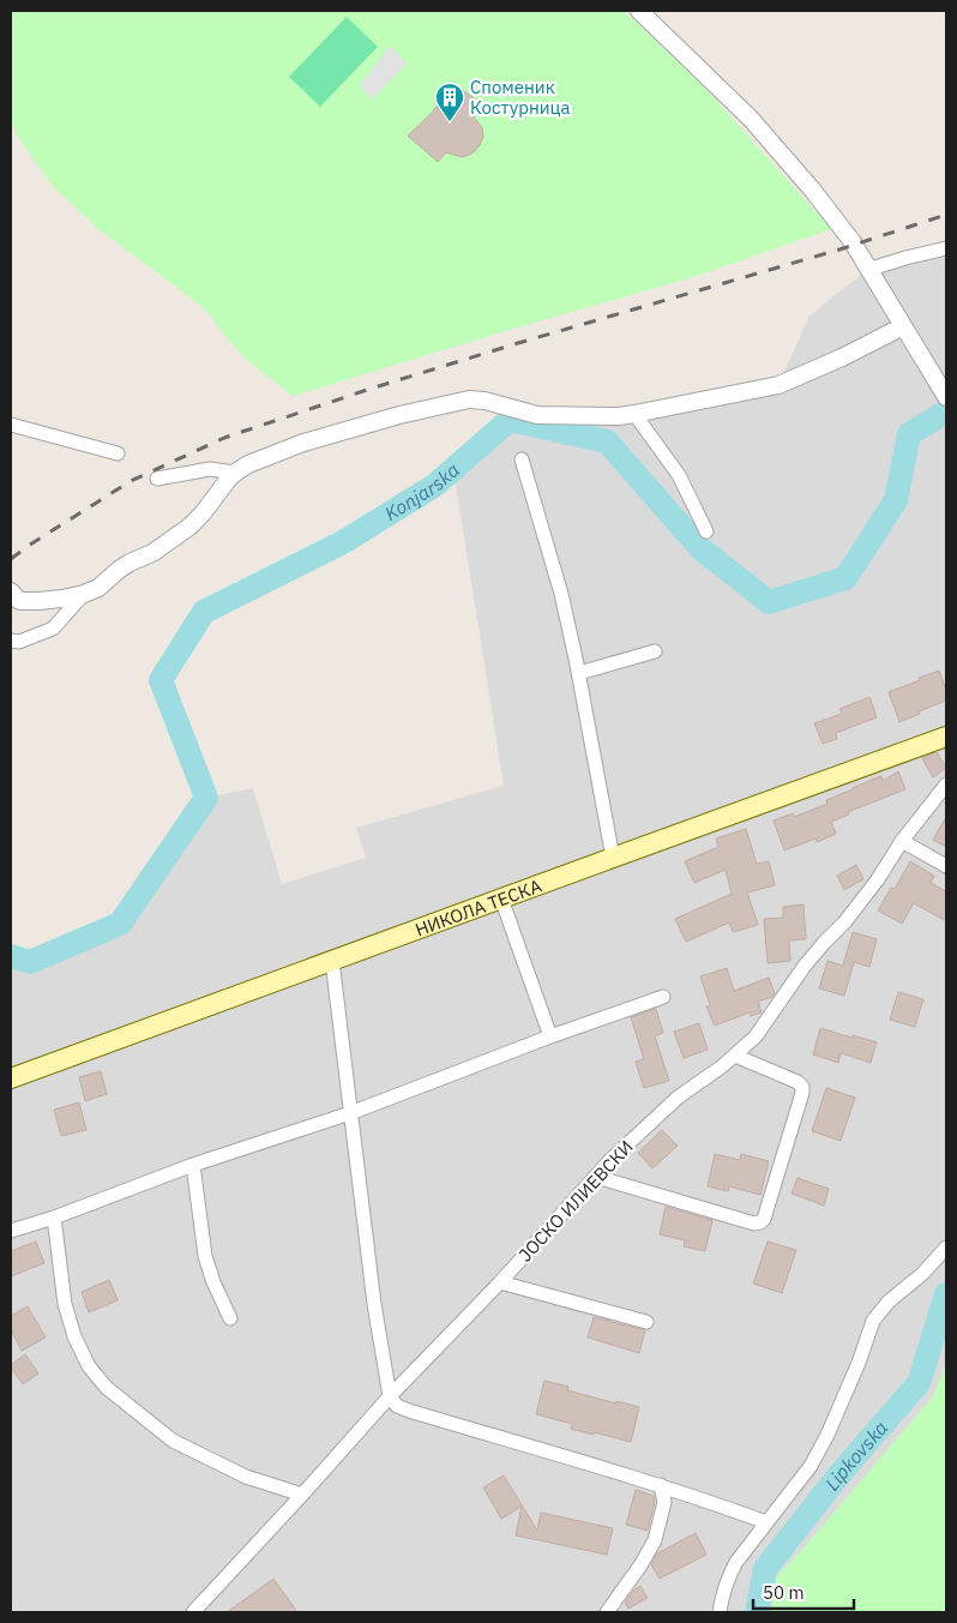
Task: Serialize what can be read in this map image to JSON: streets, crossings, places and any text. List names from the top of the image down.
{
  "streets": {
    "main road": ["НИКОЛА ТЕСКА"],
    "street": ["ЈОСКО ИЛИЕВСКИ"]
  },
  "water": ["Konjarska", "Lipkovska"],
  "places": {
    "building": ["Споменик Костурница"]
  },
  "scale_bar": "50 m"
}
